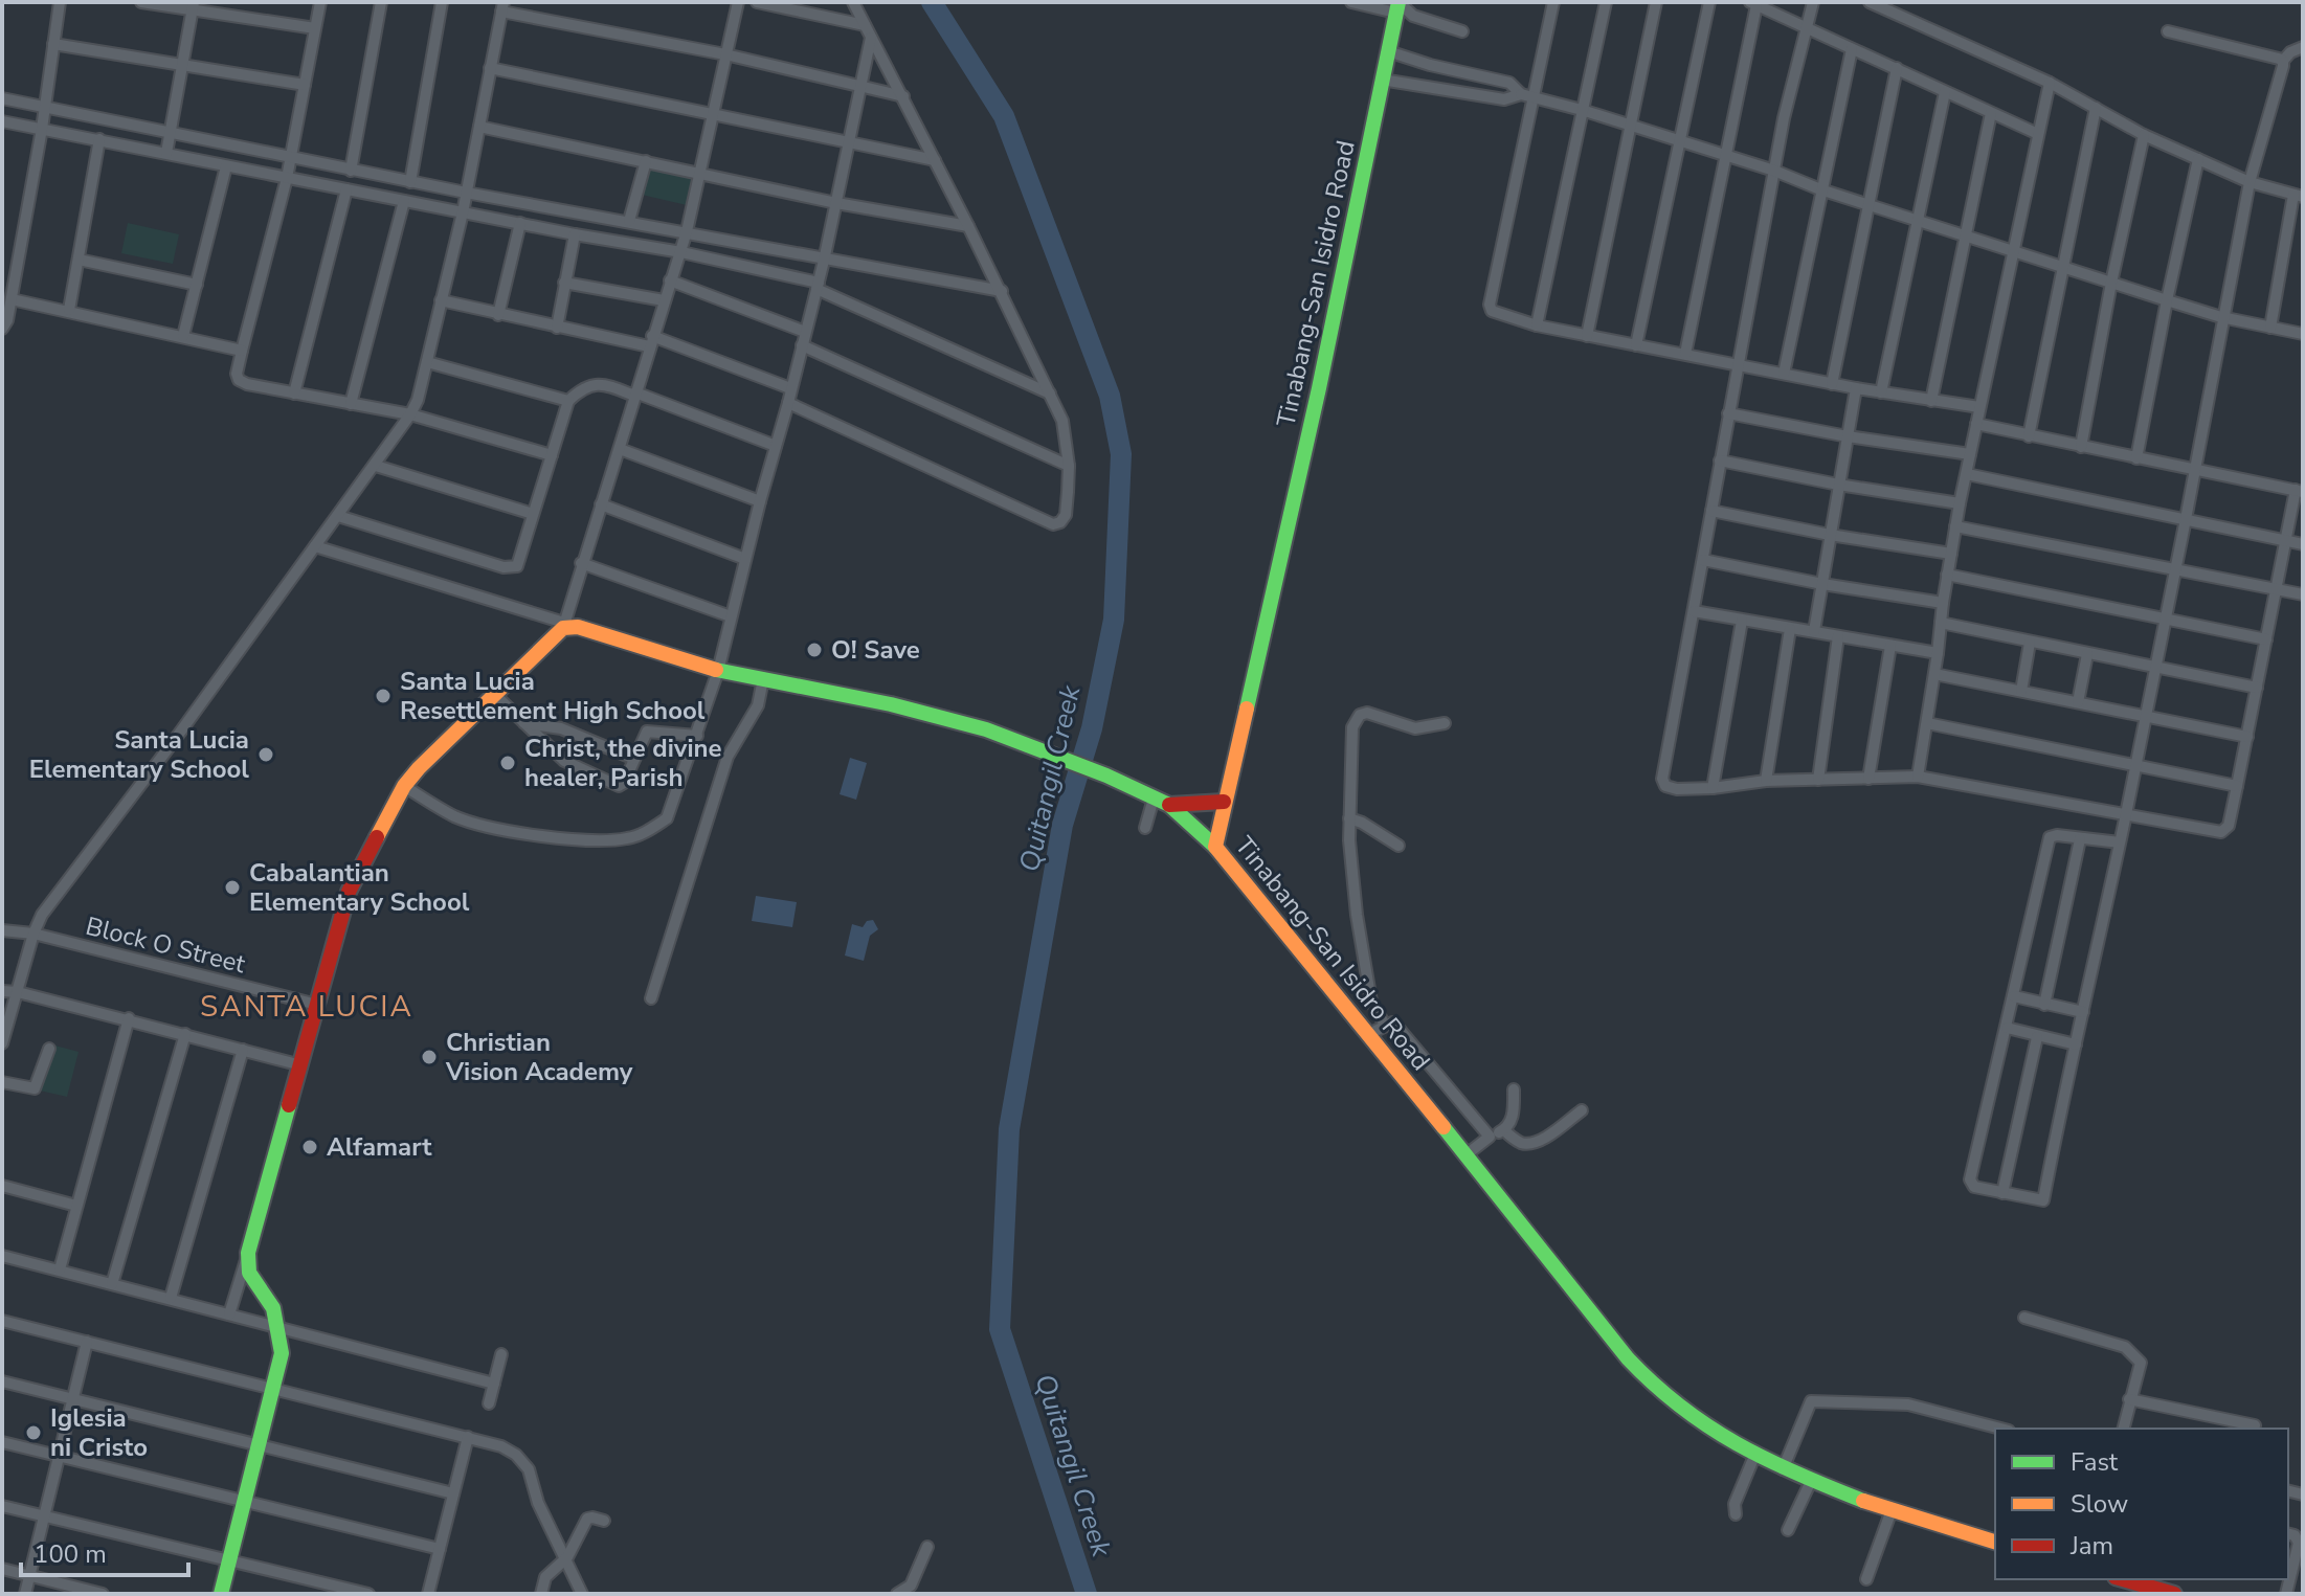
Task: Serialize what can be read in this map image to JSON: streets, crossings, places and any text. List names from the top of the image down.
{
  "streets": {
    "street": ["Tinabang-San Isidro Road", "Block O Street"]
  },
  "districts": ["SANTA LUCIA"],
  "water": ["Quitangil Creek"],
  "places": [
    "O! Save",
    "Santa Lucia Resettlement High School",
    "Santa Lucia Elementary School",
    "Christ, the divine healer, Parish",
    "Cabalantian Elementary School",
    "Christian Vision Academy",
    "Alfamart",
    "Iglesia ni Cristo"
  ],
  "legend": ["Fast", "Slow", "Jam"],
  "scale_bar": "100 m"
}
